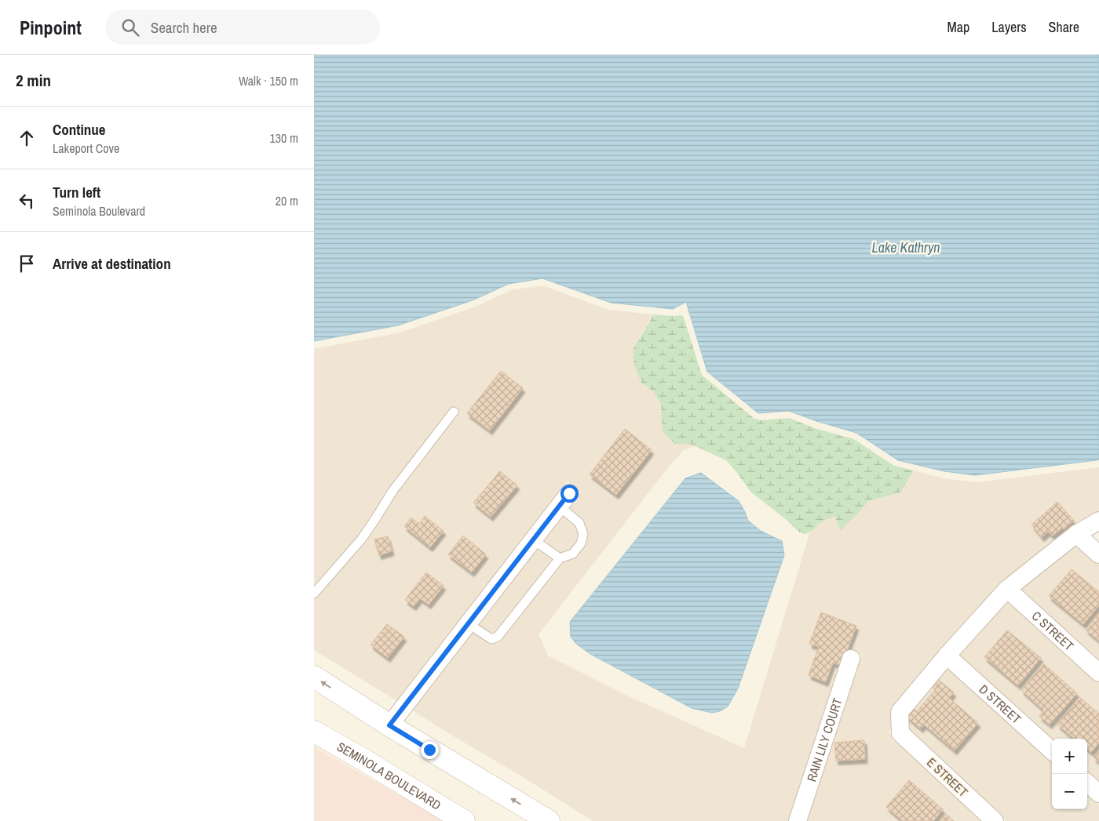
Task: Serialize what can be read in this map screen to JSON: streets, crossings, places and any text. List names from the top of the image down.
{
  "streets": {
    "main road": ["SEMINOLA BOULEVARD"],
    "street": [
      "C STREET",
      "D STREET",
      "RAIN LILY COURT",
      "E STREET"
    ]
  },
  "crossings": [
    ["D STREET", "E STREET"]
  ],
  "water": ["Lake Kathryn"],
  "page": {
    "header": "Pinpoint",
    "search": "Search here",
    "nav": ["Map", "Layers", "Share"],
    "heading": ["2 min", "Walk · 150 m"],
    "list": [
      ["Continue", "Lakeport Cove", "130 m"],
      ["Turn left", "Seminola Boulevard", "20 m"],
      "Arrive at destination"
    ],
    "map_buttons": ["+", "−"]
  }
}
